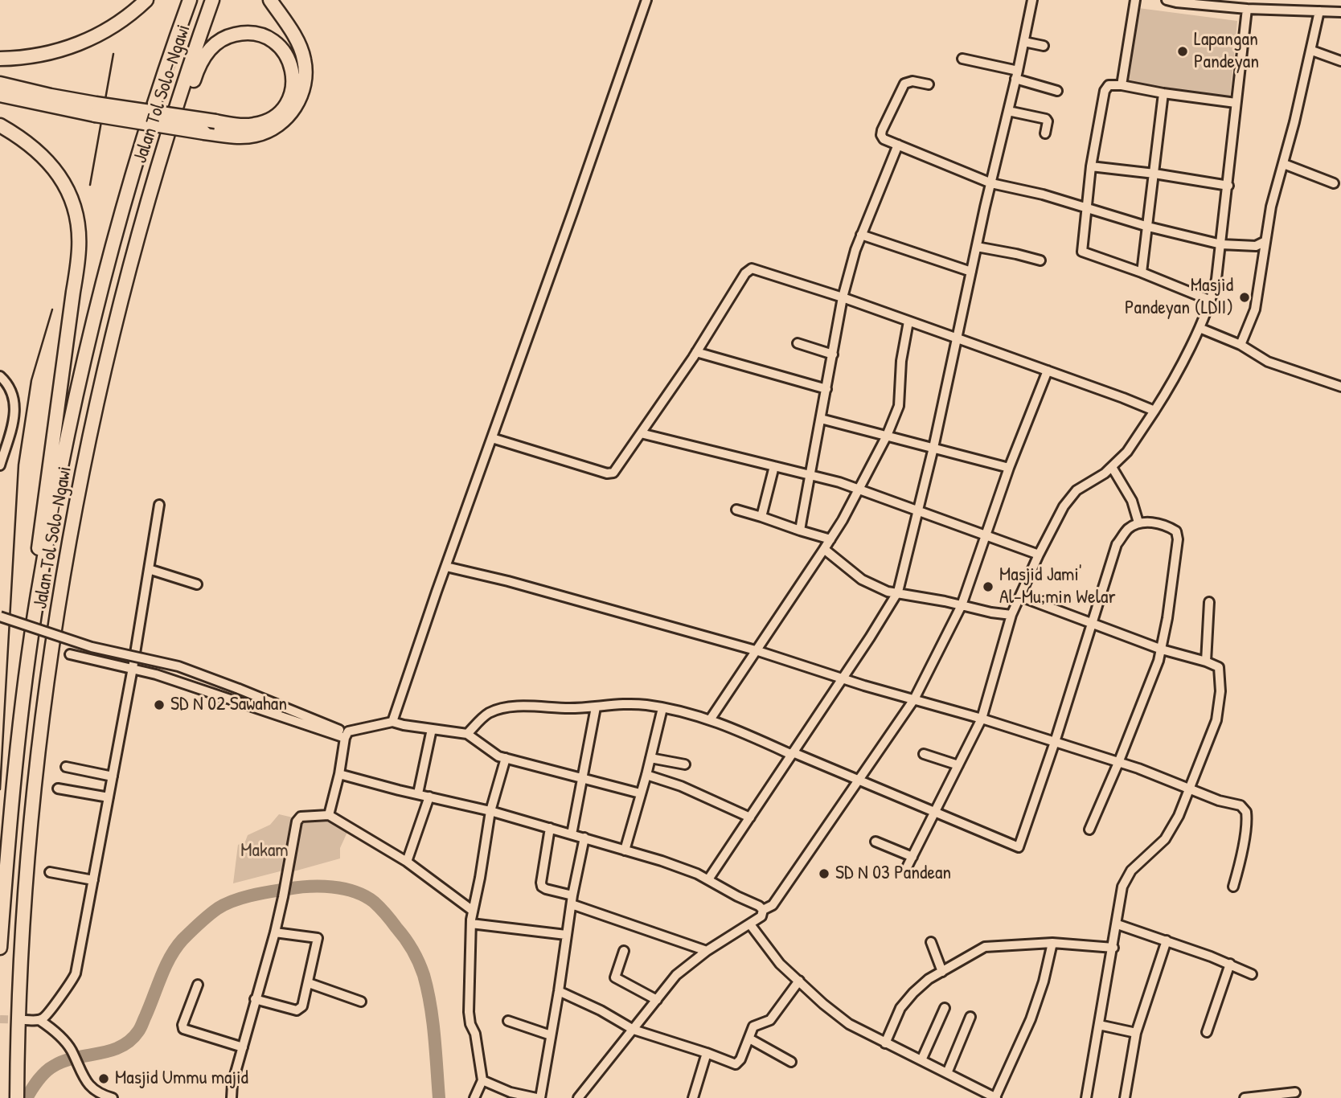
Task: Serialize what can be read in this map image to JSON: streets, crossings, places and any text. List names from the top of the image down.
{
  "streets": {
    "highway": ["Jalan Tol Solo–Ngawi"]
  },
  "parks": ["Makam"],
  "places": [
    "Lapangan Pandeyan",
    "Masjid Pandeyan (LDII)",
    "Masjid Jami' Al-Mu;min Welar",
    "SD N 02 Sawahan",
    "SD N 03 Pandean",
    "Masjid Ummu majid"
  ]
}
